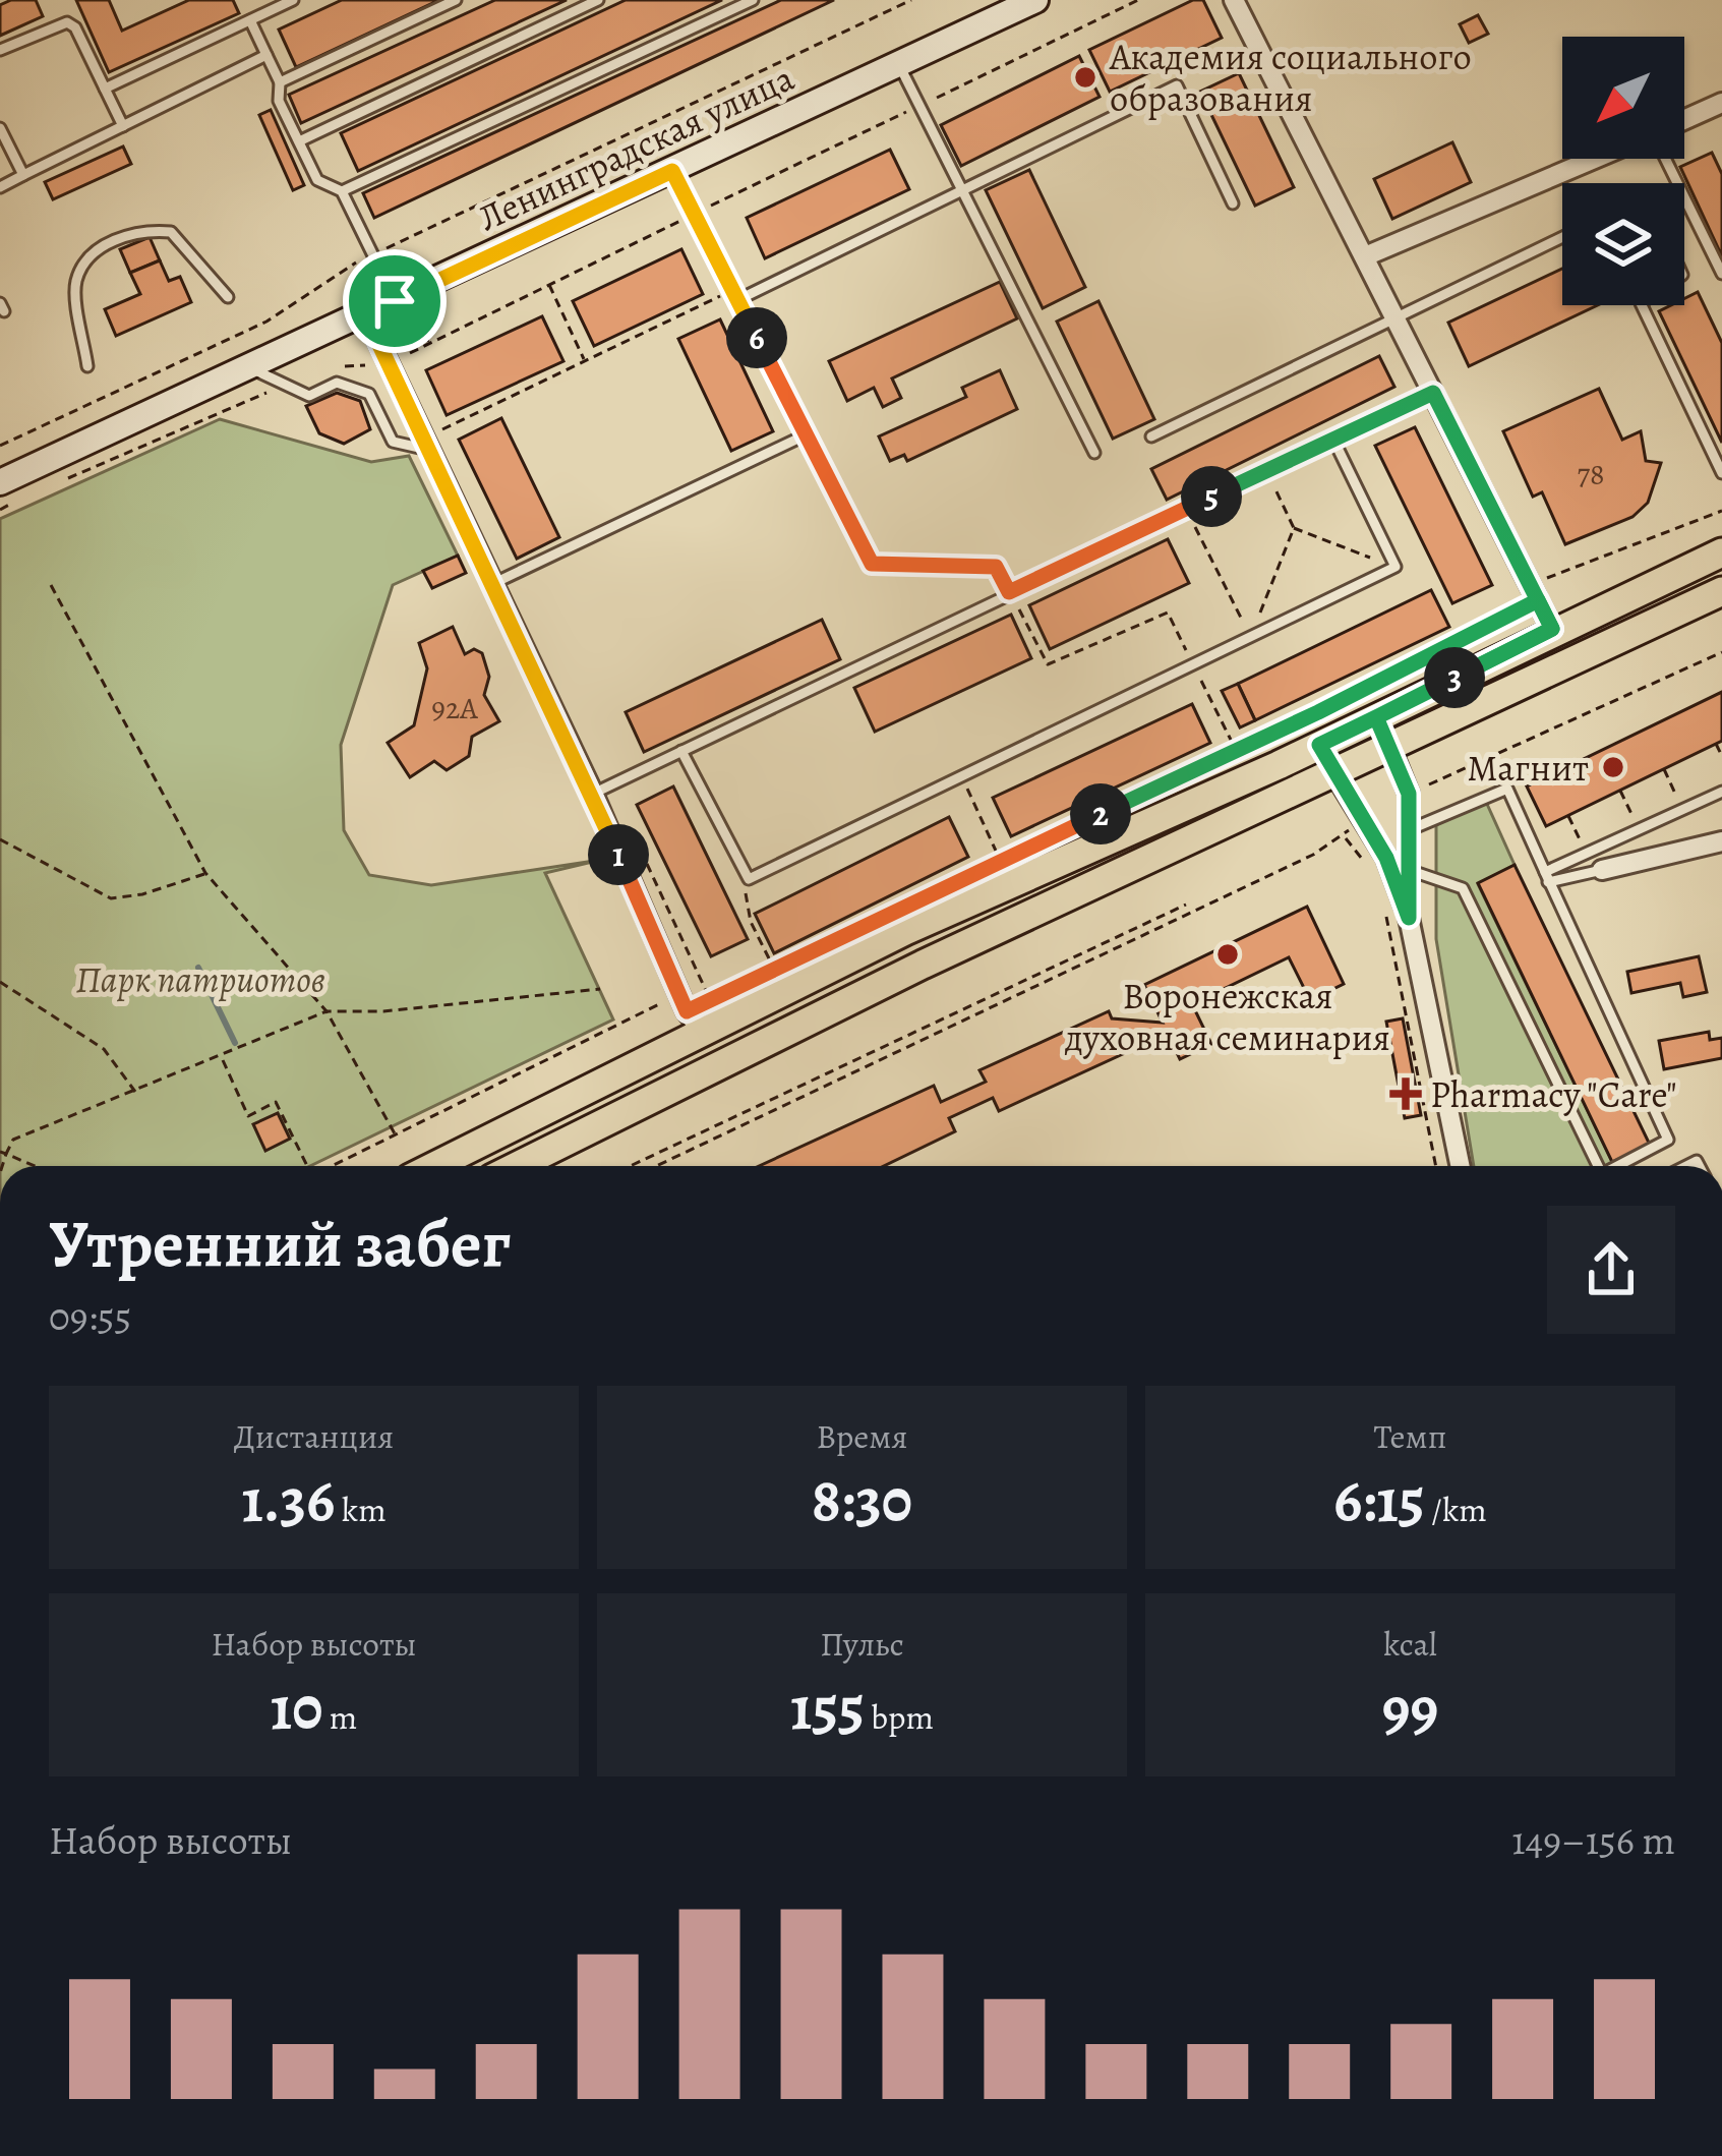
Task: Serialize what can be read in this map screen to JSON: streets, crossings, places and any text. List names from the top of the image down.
{
  "streets": {
    "main road": ["Ленинградская улица"]
  },
  "parks": ["Парк патриотов"],
  "places": {
    "other": ["Академия социального образования", "Магнит", "Воронежская духовная семинария"],
    "health": ["Pharmacy \"Care\""]
  },
  "house_numbers": ["78", "92А"],
  "north": "bottom left",
  "page": {
    "pins": [
      "6",
      "5",
      "3",
      "2",
      "1"
    ],
    "heading": ["Утренний забег", "09:55"],
    "stats": [
      ["Дистанция", "1.36 km"],
      ["Время", "8:30"],
      ["Темп", "6:15 /km"],
      ["Набор высоты", "10 m"],
      ["Пульс", "155 bpm"],
      ["kcal", "99"]
    ],
    "chart": ["Набор высоты", "149–156 m"]
  }
}
